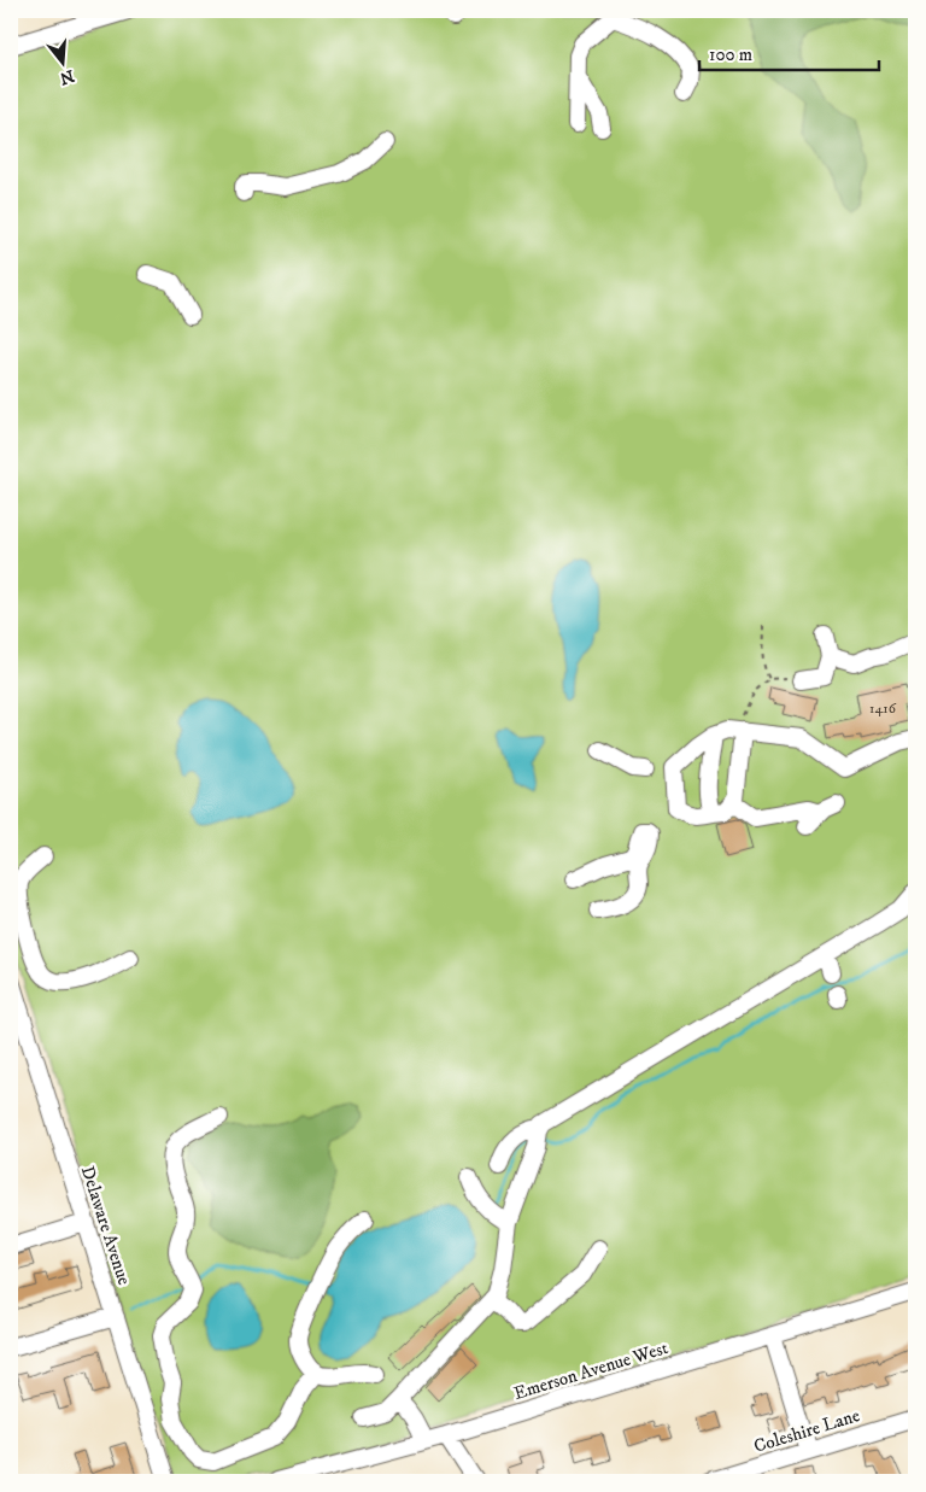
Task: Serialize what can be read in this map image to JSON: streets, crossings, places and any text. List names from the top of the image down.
{
  "streets": {
    "street": ["Delaware Avenue", "Emerson Avenue West", "Coleshire Lane"]
  },
  "house_numbers": ["1416"],
  "scale_bar": "100 m",
  "north": "bottom"
}
